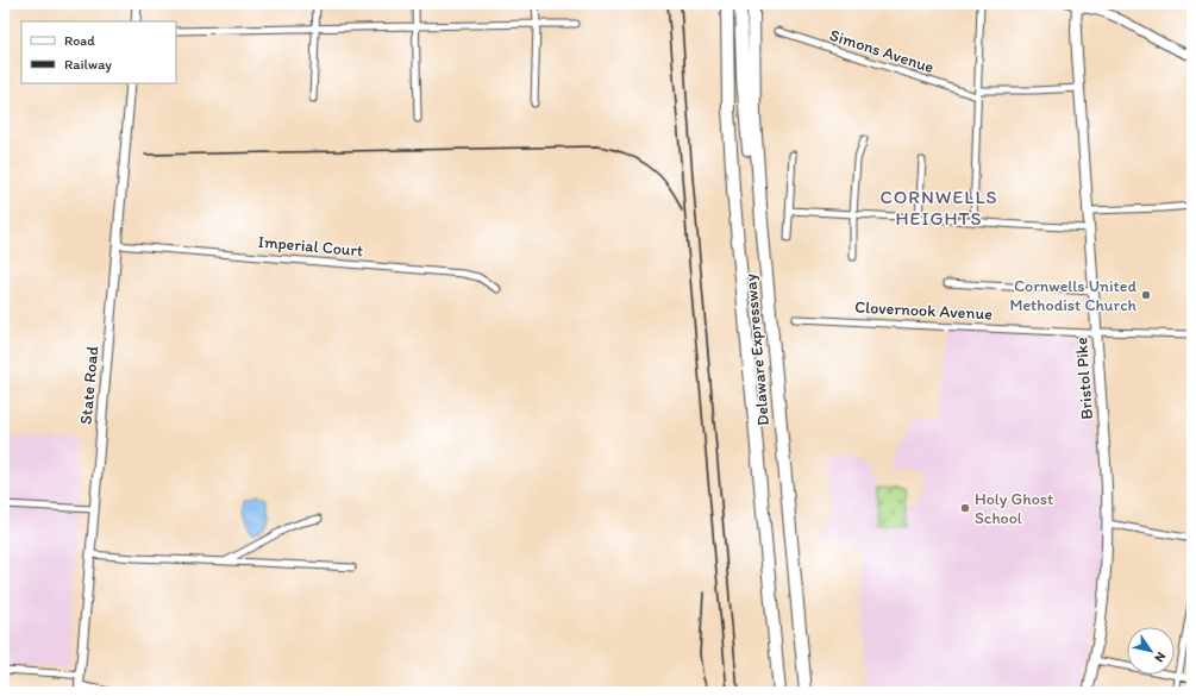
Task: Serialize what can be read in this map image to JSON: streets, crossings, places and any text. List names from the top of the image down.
{
  "streets": {
    "highway": ["Delaware Expressway"],
    "main road": ["Bristol Pike", "State Road"],
    "street": ["Simons Avenue", "Imperial Court", "Clovernook Avenue"]
  },
  "crossings": [
    ["Simons Avenue", "Bristol Pike"],
    ["Imperial Court", "State Road"],
    ["Clovernook Avenue", "Bristol Pike"]
  ],
  "districts": ["CORNWELLS HEIGHTS"],
  "places": ["Cornwells United Methodist Church", "Holy Ghost School"],
  "legend": ["Road", "Railway"],
  "north": "bottom right"
}
